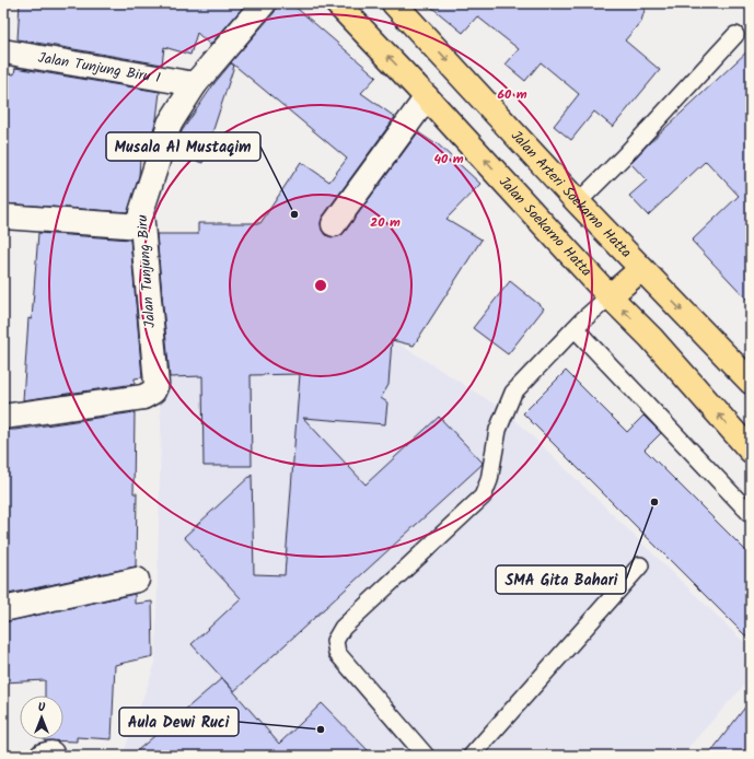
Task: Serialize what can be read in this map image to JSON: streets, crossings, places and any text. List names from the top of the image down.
{
  "streets": {
    "main road": ["Jalan Arteri Soekarno Hatta", "Jalan Soekarno Hatta"],
    "street": ["Jalan Tunjung Biru I", "Jalan Tunjung Biru"]
  },
  "crossings": [
    ["Jalan Tunjung Biru I", "Jalan Tunjung Biru"]
  ],
  "one_way": ["Jalan Arteri Soekarno Hatta", "Jalan Soekarno Hatta"],
  "places": ["Musala Al Mustaqim", "SMA Gita Bahari", "Aula Dewi Ruci"],
  "north": "top",
  "rings": ["60 m", "40 m", "20 m"]
}
